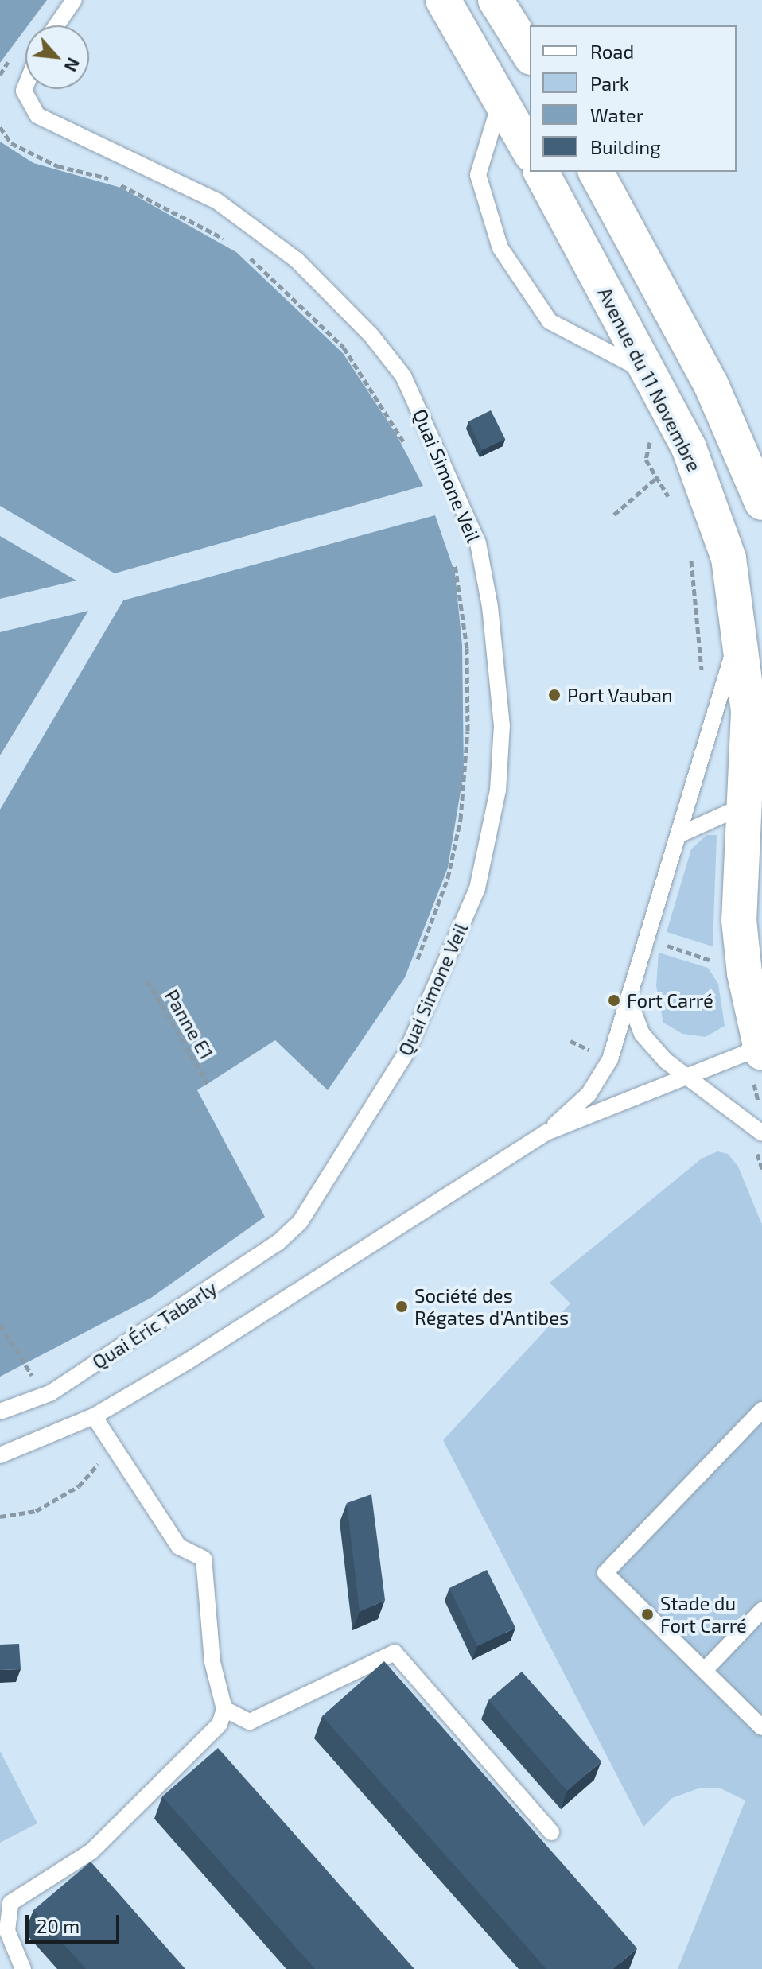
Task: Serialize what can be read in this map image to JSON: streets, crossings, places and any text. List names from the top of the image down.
{
  "streets": {
    "main road": ["Avenue du 11 Novembre"],
    "lane": ["Quai Simone Veil", "Quai Éric Tabarly"],
    "path": ["Panne E1"]
  },
  "crossings": [
    ["Quai Simone Veil", "Quai Éric Tabarly"]
  ],
  "places": [
    "Port Vauban",
    "Fort Carré",
    "Société des Régates d'Antibes",
    "Stade du Fort Carré"
  ],
  "legend": [
    "Road",
    "Park",
    "Water",
    "Building"
  ],
  "scale_bar": "20 m",
  "north": "bottom right"
}
